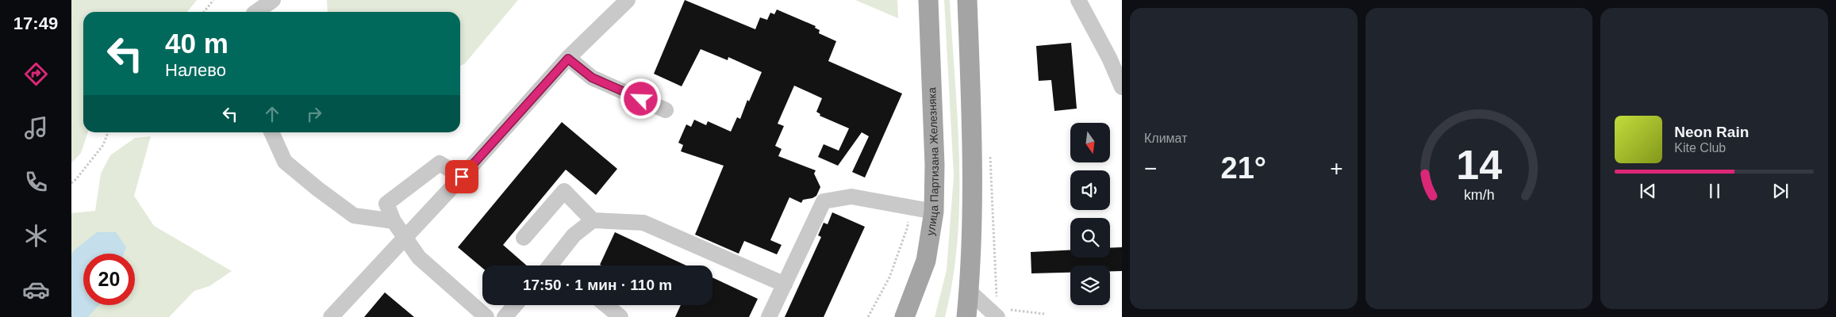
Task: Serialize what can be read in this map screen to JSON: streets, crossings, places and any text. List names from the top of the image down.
{
  "streets": {
    "main road": ["улица Партизана Железняка"]
  },
  "north": "bottom",
  "page": {
    "tabs": "17:49",
    "tile": "Климат",
    "turn": ["40 m", "Налево"],
    "song": ["Neon Rain", "Kite Club"],
    "heat": ["−", "21°", "+"],
    "limit": "20",
    "trip": "17:50 · 1 мин · 110 m",
    "gauge": ["14", "km/h"]
  }
}
